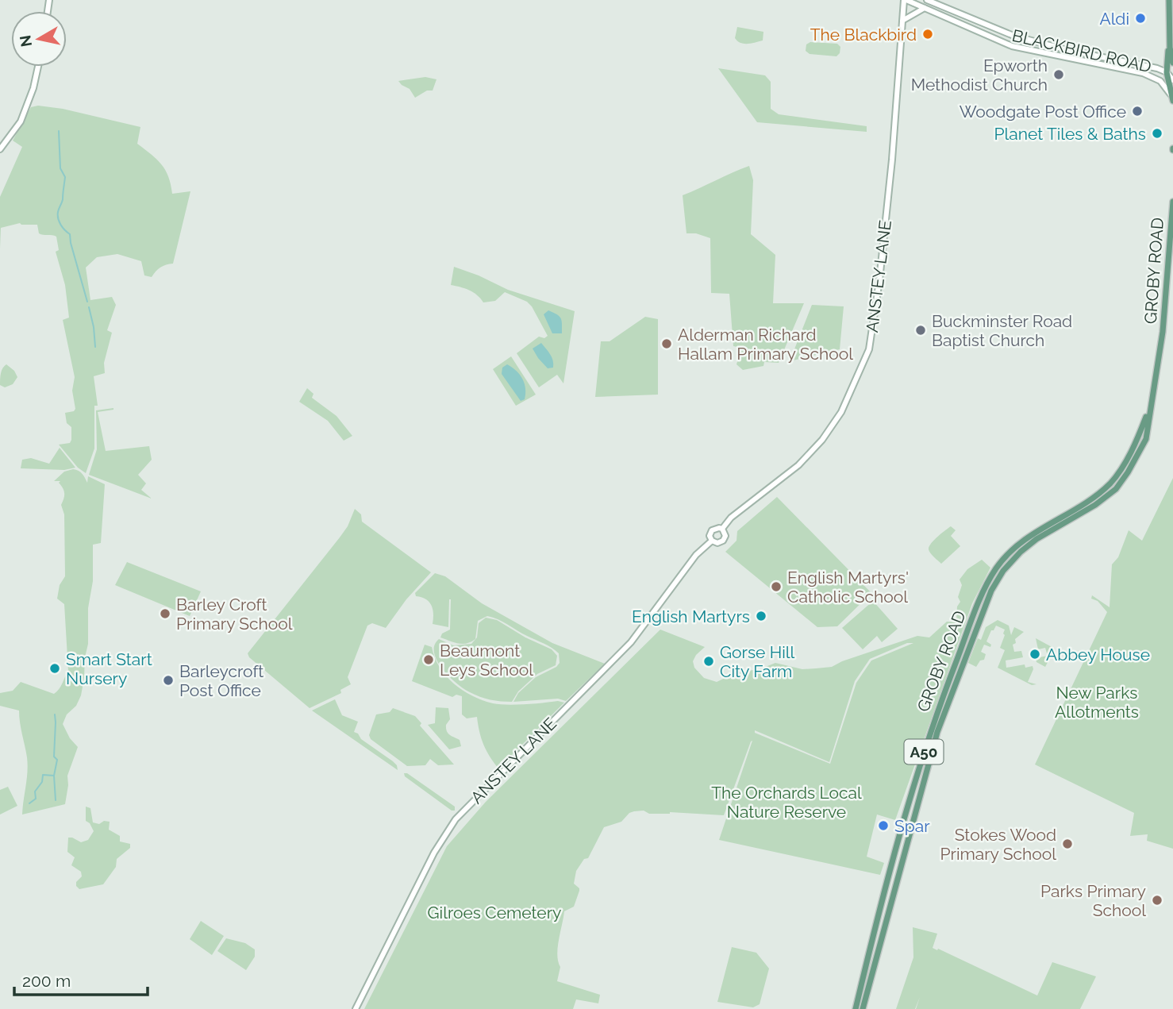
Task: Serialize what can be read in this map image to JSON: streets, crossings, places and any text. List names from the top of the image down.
{
  "streets": {
    "main road": [
      "BLACKBIRD ROAD",
      "GROBY ROAD",
      "ANSTEY LANE",
      "A50"
    ]
  },
  "crossings": [
    ["BLACKBIRD ROAD", "ANSTEY LANE"]
  ],
  "parks": ["New Parks Allotments", "The Orchards Local Nature Reserve", "Gilroes Cemetery"],
  "places": [
    "Aldi",
    "The Blackbird",
    "Epworth Methodist Church",
    "Woodgate Post Office",
    "Planet Tiles & Baths",
    "Buckminster Road Baptist Church",
    "Alderman Richard Hallam Primary School",
    "English Martyrs' Catholic School",
    "Barley Croft Primary School",
    "English Martyrs",
    "Abbey House",
    "Beaumont Leys School",
    "Gorse Hill City Farm",
    "Smart Start Nursery",
    "Barleycroft Post Office",
    "Spar",
    "Stokes Wood Primary School",
    "Parks Primary School"
  ],
  "scale_bar": "200 m",
  "north": "left"
}
